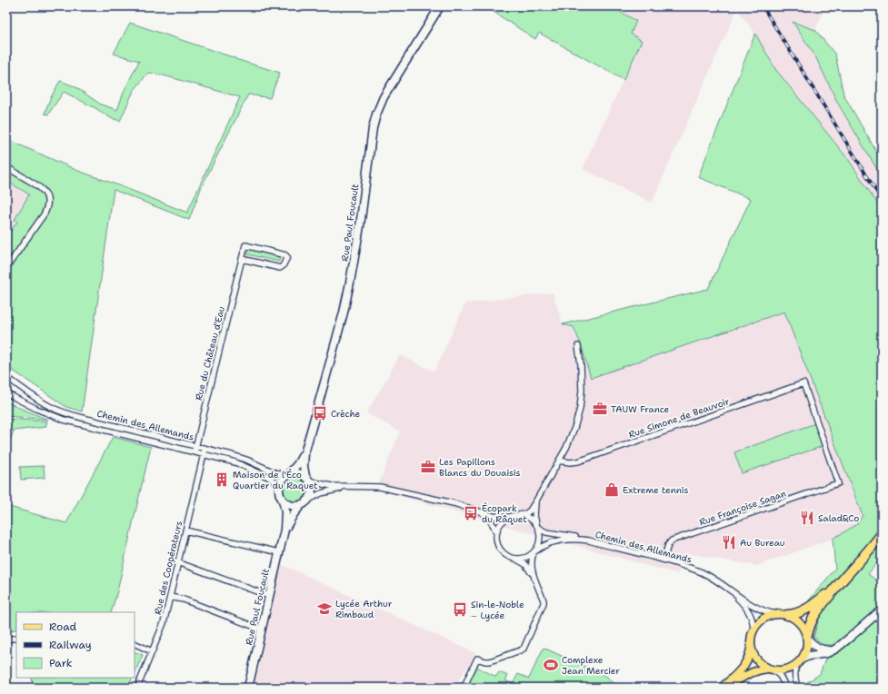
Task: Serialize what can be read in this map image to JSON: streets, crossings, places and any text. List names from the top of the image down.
{
  "streets": {
    "street": [
      "Rue Paul Foucault",
      "Rue du Château d'Eau",
      "Rue Simone de Beauvoir",
      "Chemin des Allemands",
      "Rue Françoise Sagan",
      "Rue des Coopérateurs"
    ]
  },
  "crossings": [
    ["Rue Paul Foucault", "Chemin des Allemands"],
    ["Rue du Château d'Eau", "Chemin des Allemands"],
    ["Rue Simone de Beauvoir", "Rue Françoise Sagan"],
    ["Chemin des Allemands", "Rue Françoise Sagan"],
    ["Chemin des Allemands", "Rue des Coopérateurs"]
  ],
  "places": {
    "office": ["TAUW France", "Les Papillons Blancs du Douaisis"],
    "bus stop": ["Crèche", "Écopark du Râquet", "Sin-le-Noble – Lycée"],
    "building": ["Maison de l'Éco Quartier du Raquet"],
    "shop": ["Extreme tennis"],
    "restaurant": ["Salad&Co", "Au Bureau"],
    "school or university": ["Lycée Arthur Rimbaud"],
    "sports": ["Complexe Jean Mercier"]
  },
  "legend": ["Road", "Railway", "Park"]
}
